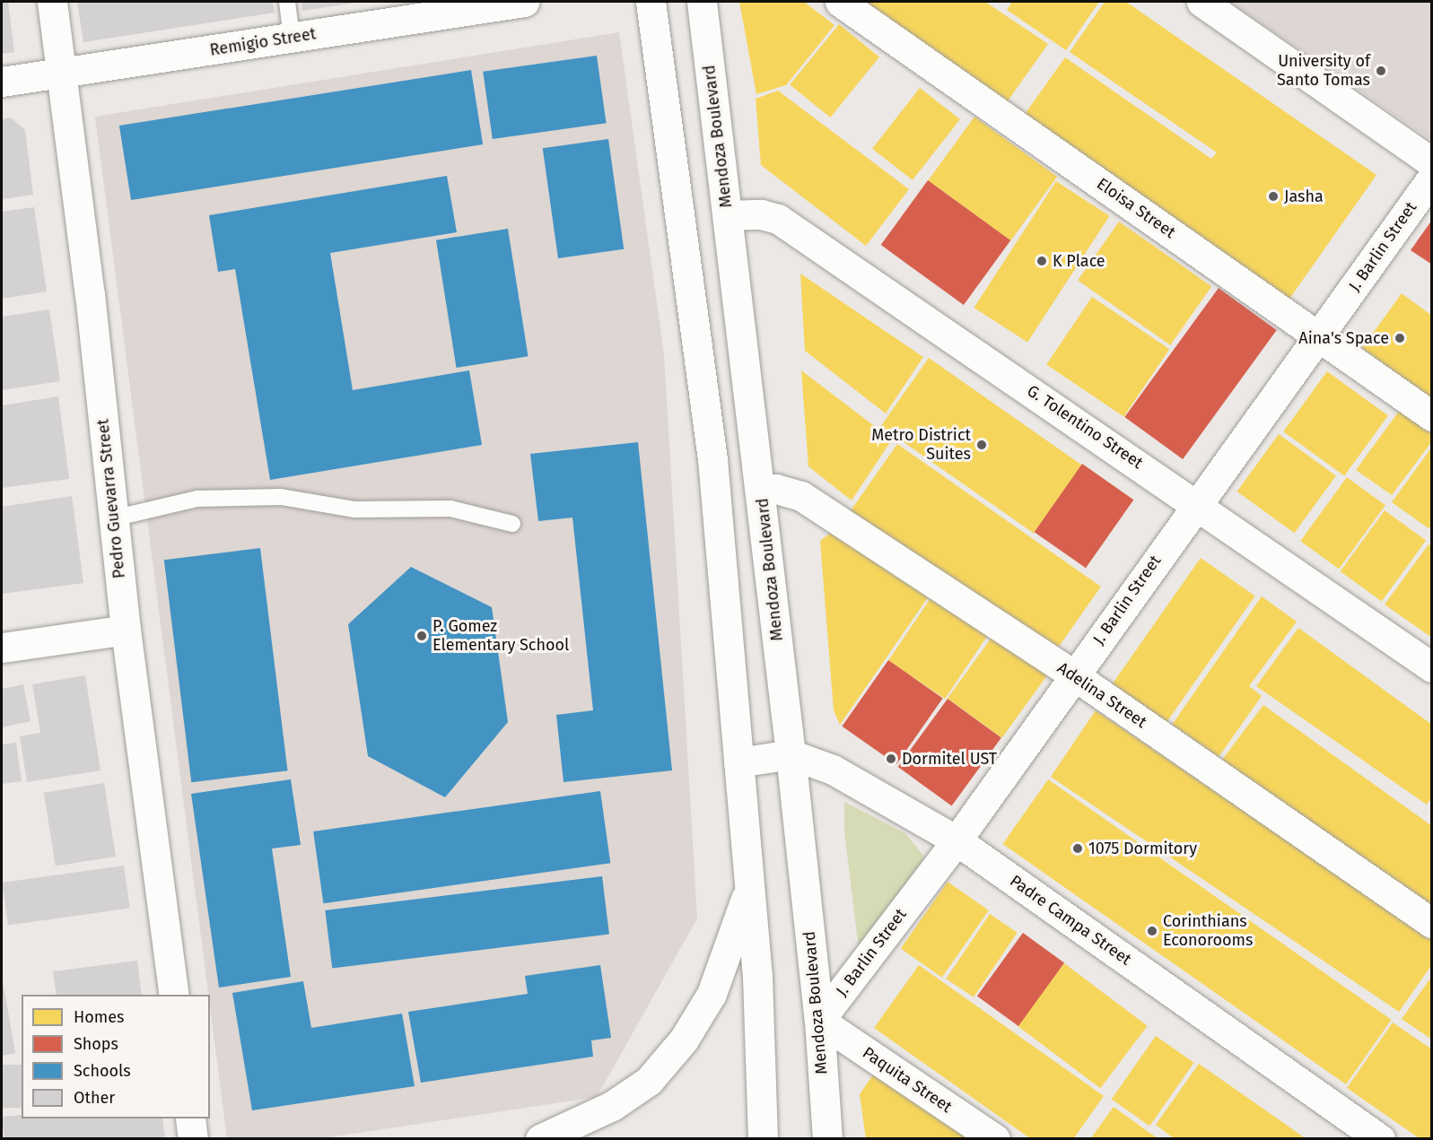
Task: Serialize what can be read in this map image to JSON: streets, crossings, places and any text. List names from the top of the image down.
{
  "streets": {
    "street": [
      "Remigio Street",
      "Mendoza Boulevard",
      "Eloisa Street",
      "J. Barlin Street",
      "G. Tolentino Street",
      "Pedro Guevarra Street",
      "Adelina Street",
      "Padre Campa Street",
      "Paquita Street"
    ]
  },
  "crossings": [
    ["Remigio Street", "Pedro Guevarra Street"],
    ["Mendoza Boulevard", "J. Barlin Street"],
    ["Mendoza Boulevard", "G. Tolentino Street"],
    ["Mendoza Boulevard", "Adelina Street"],
    ["Mendoza Boulevard", "Padre Campa Street"],
    ["Mendoza Boulevard", "Paquita Street"],
    ["Eloisa Street", "J. Barlin Street"],
    ["J. Barlin Street", "G. Tolentino Street"],
    ["J. Barlin Street", "Adelina Street"],
    ["J. Barlin Street", "Padre Campa Street"],
    ["J. Barlin Street", "Paquita Street"]
  ],
  "places": [
    "University of Santo Tomas",
    "Jasha",
    "K Place",
    "Aina's Space",
    "Metro District Suites",
    "P. Gomez Elementary School",
    "Dormitel UST",
    "1075 Dormitory",
    "Corinthians Econorooms"
  ],
  "legend": [
    "Homes",
    "Shops",
    "Schools",
    "Other"
  ]
}
